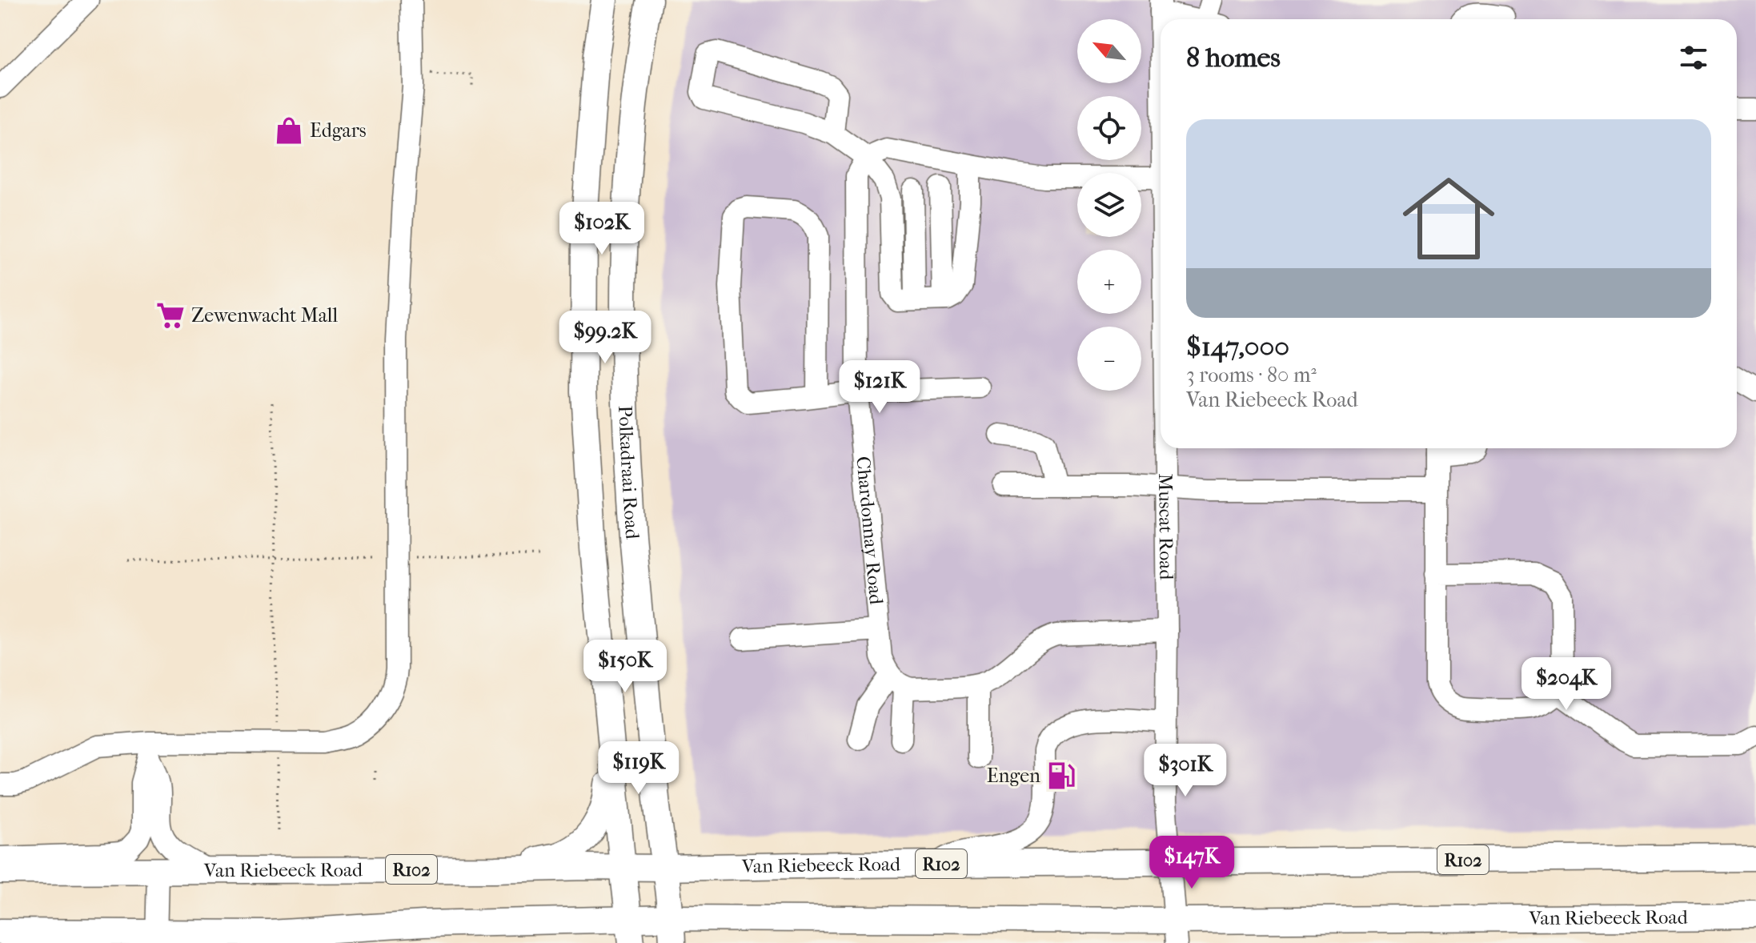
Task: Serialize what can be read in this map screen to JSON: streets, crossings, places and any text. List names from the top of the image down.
{
  "streets": {
    "main road": ["Polkadraai Road", "R102", "Van Riebeeck Road"],
    "street": ["Muscat Road", "Chardonnay Road"]
  },
  "crossings": [
    ["Polkadraai Road", "Van Riebeeck Road"],
    ["Muscat Road", "Van Riebeeck Road"]
  ],
  "places": {
    "shop": ["Edgars"],
    "supermarket": ["Zewenwacht Mall"],
    "fuel station": ["Engen"]
  },
  "north": "top left",
  "page": {
    "map_buttons": ["+", "−"],
    "heading": "8 homes",
    "list": [
      {
        "name": "$147,000",
        "note": "3 rooms · 80 m² · Van Riebeeck Road"
      }
    ],
    "price": [
      "$102K",
      "$99.2K",
      "$121K",
      "$150K",
      "$204K",
      "$119K",
      "$301K",
      "$147K"
    ]
  }
}
